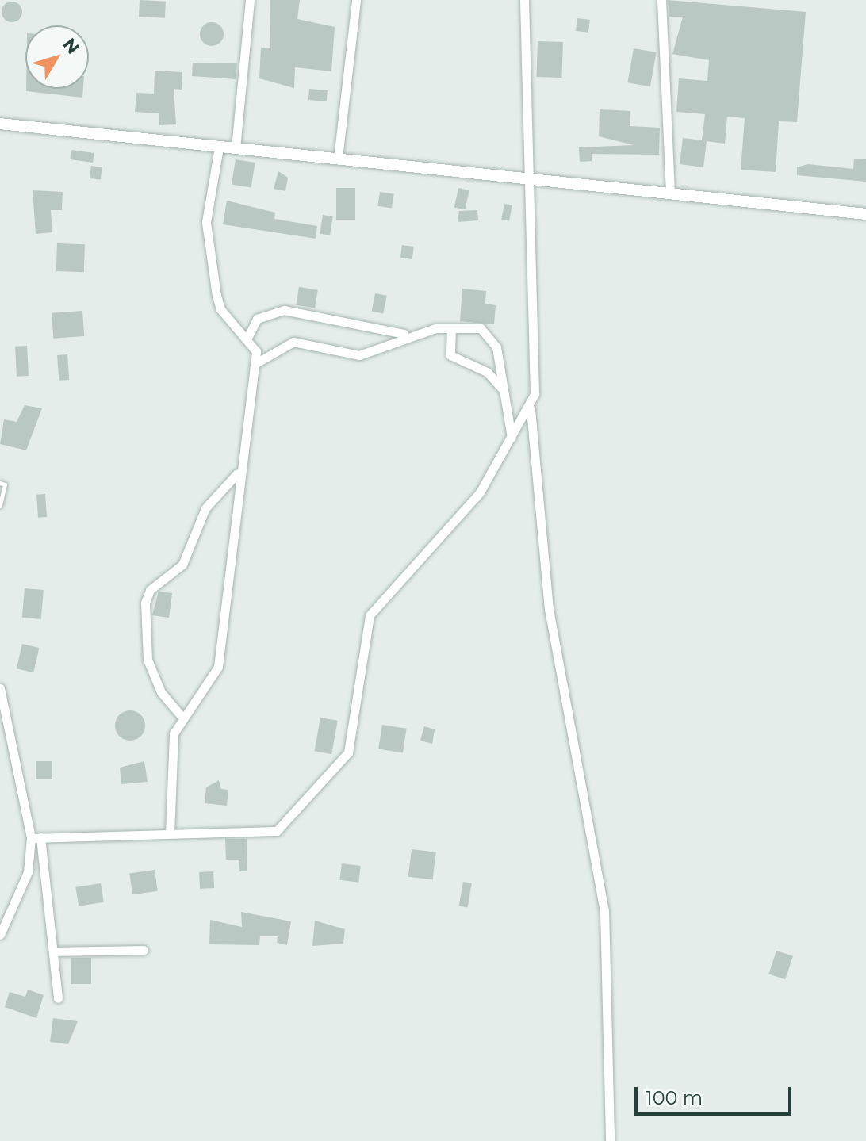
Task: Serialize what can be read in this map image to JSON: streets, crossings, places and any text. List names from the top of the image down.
{
  "scale_bar": "100 m",
  "north": "top right"
}
